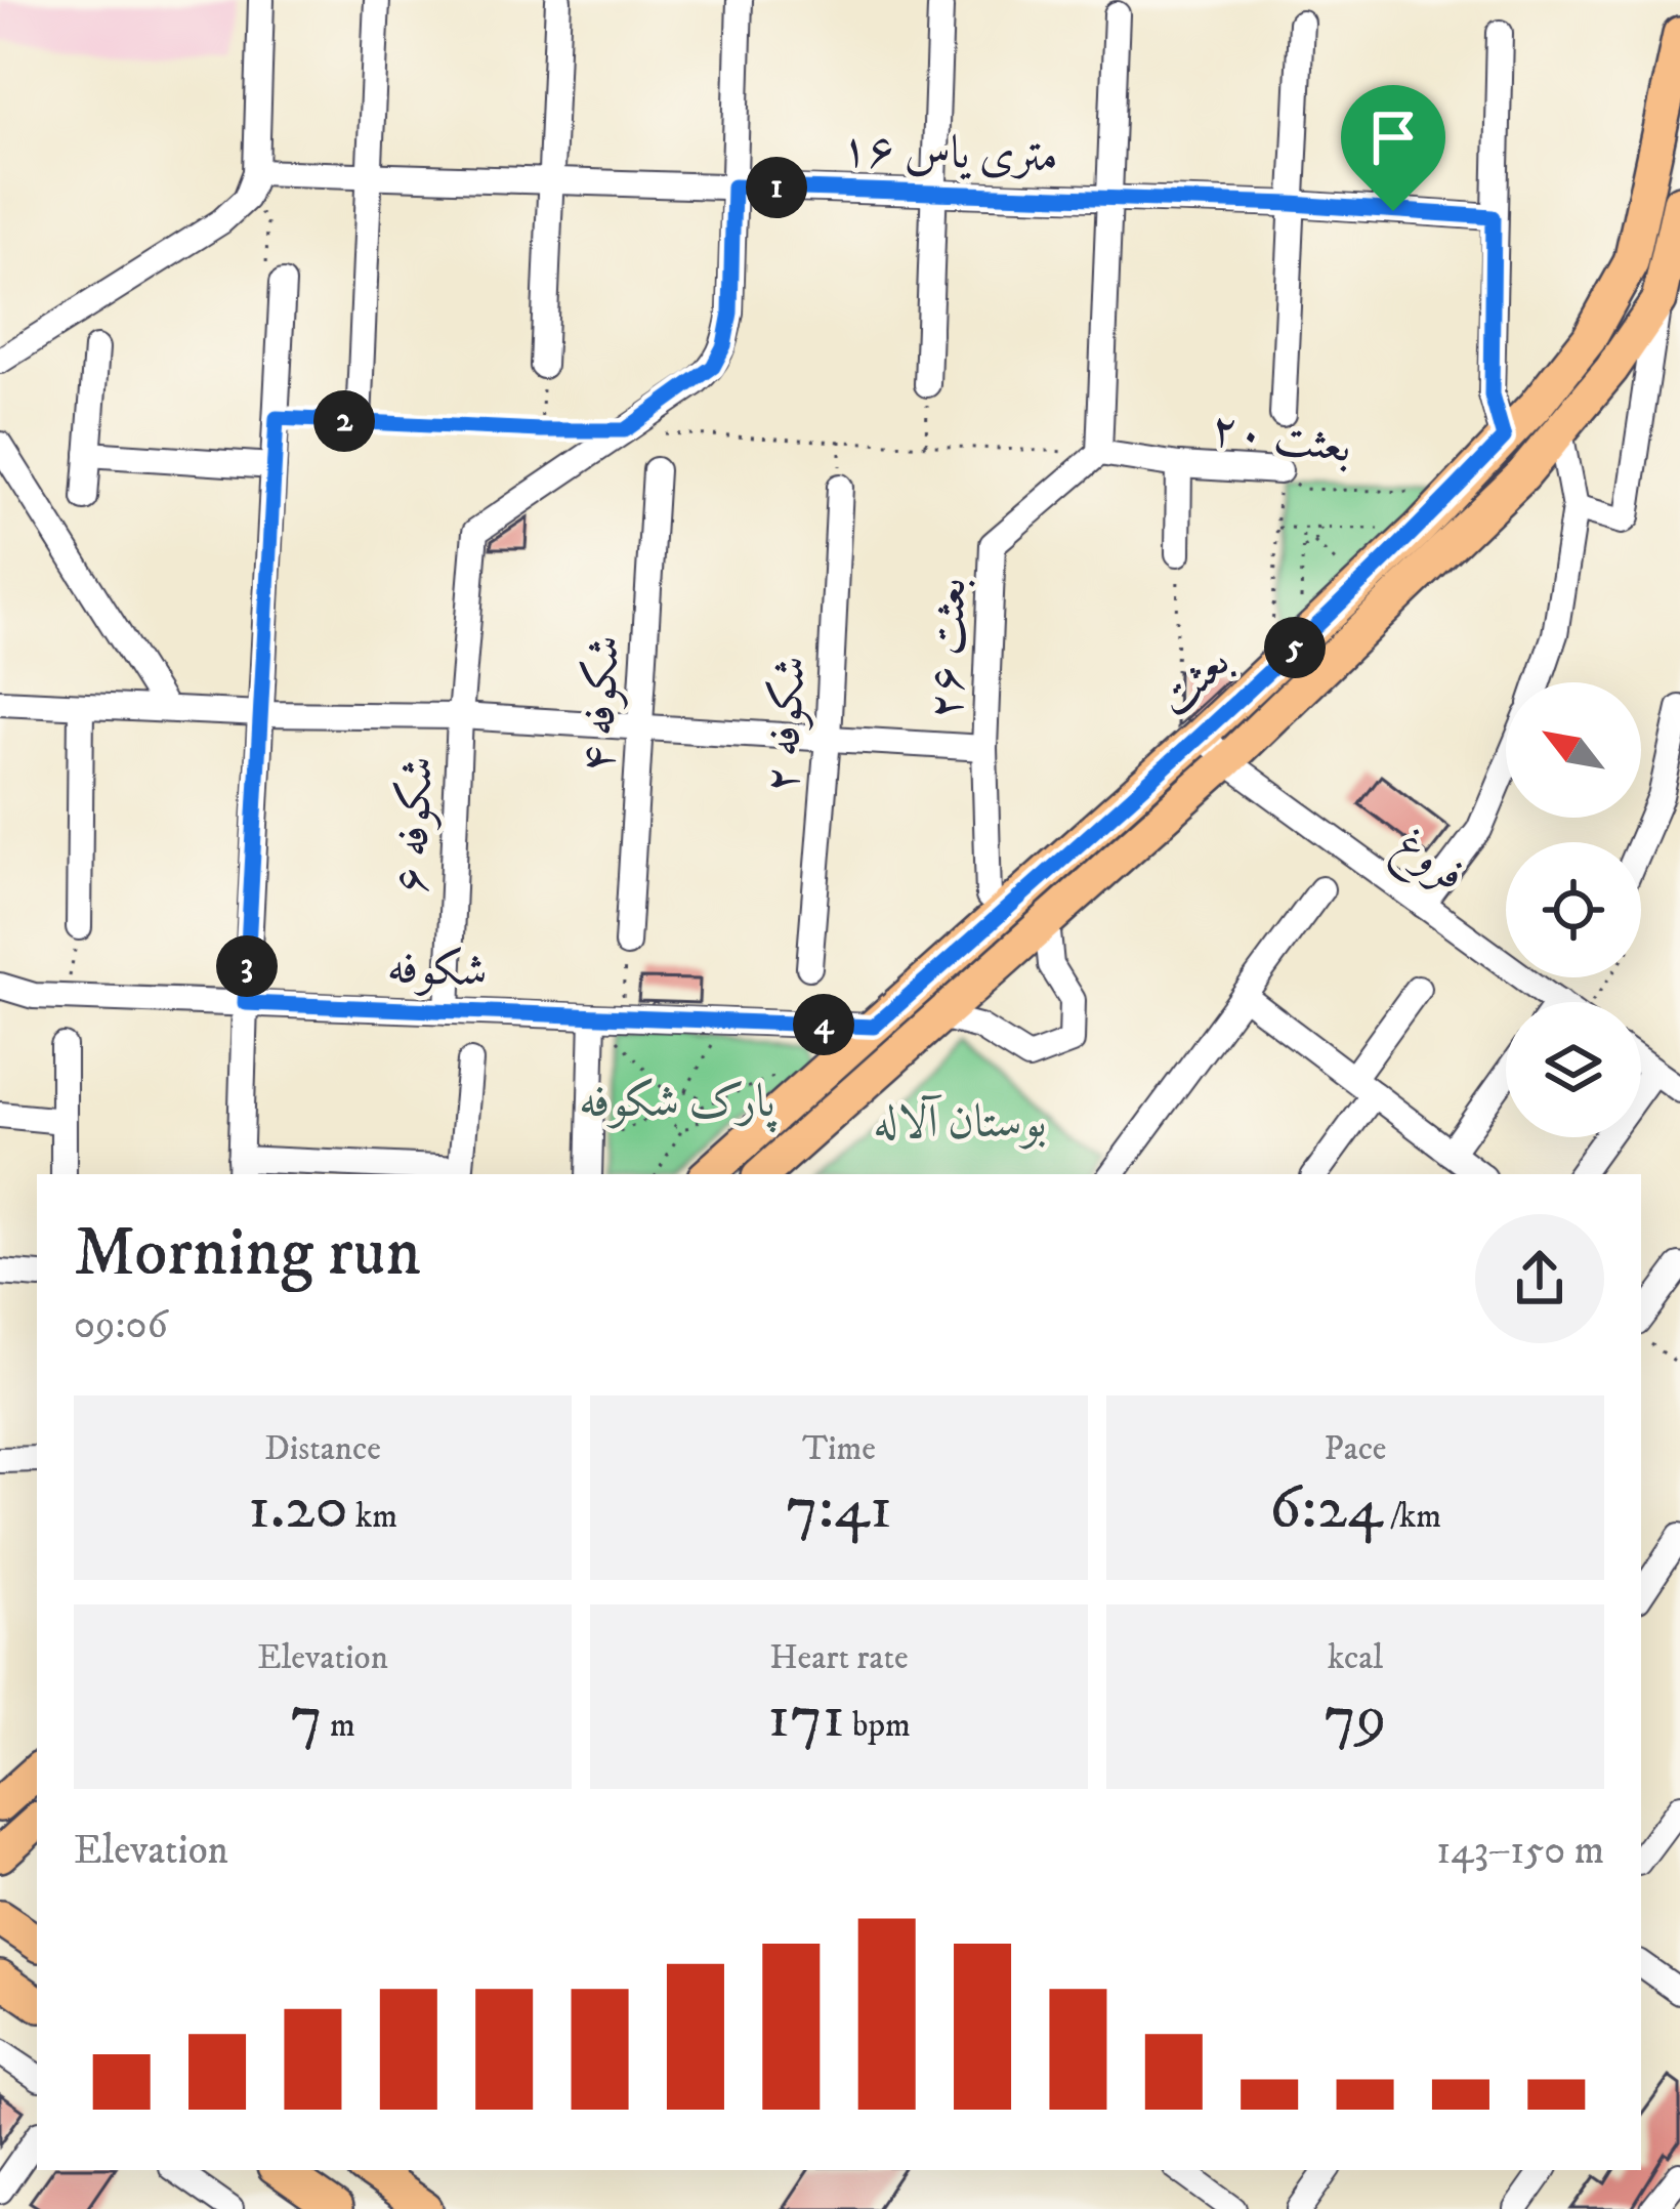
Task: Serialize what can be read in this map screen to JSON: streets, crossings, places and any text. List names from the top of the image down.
{
  "streets": {
    "main road": ["بعثت"],
    "street": [
      "۱۶ متری یاس",
      "بعثت ۲۰",
      "بعثت ۲۶",
      "شکوفه ۴",
      "شکوفه ۲",
      "شکوفه ۶",
      "فروغ",
      "شکوفه"
    ]
  },
  "crossings": [
    ["بعثت ۲۰", "بعثت ۲۶"],
    ["بعثت ۲۰", "بعثت"],
    ["بعثت", "فروغ"],
    ["بعثت", "شکوفه"],
    ["شکوفه ۶", "شکوفه"]
  ],
  "parks": ["پارک شکوفه", "بوستان آلاله"],
  "north": "top left",
  "page": {
    "pins": [
      "1",
      "2",
      "5",
      "3",
      "4"
    ],
    "heading": ["Morning run", "09:06"],
    "stats": [
      ["Distance", "1.20 km"],
      ["Time", "7:41"],
      ["Pace", "6:24 /km"],
      ["Elevation", "7 m"],
      ["Heart rate", "171 bpm"],
      ["kcal", "79"]
    ],
    "chart": ["Elevation", "143–150 m"]
  }
}
